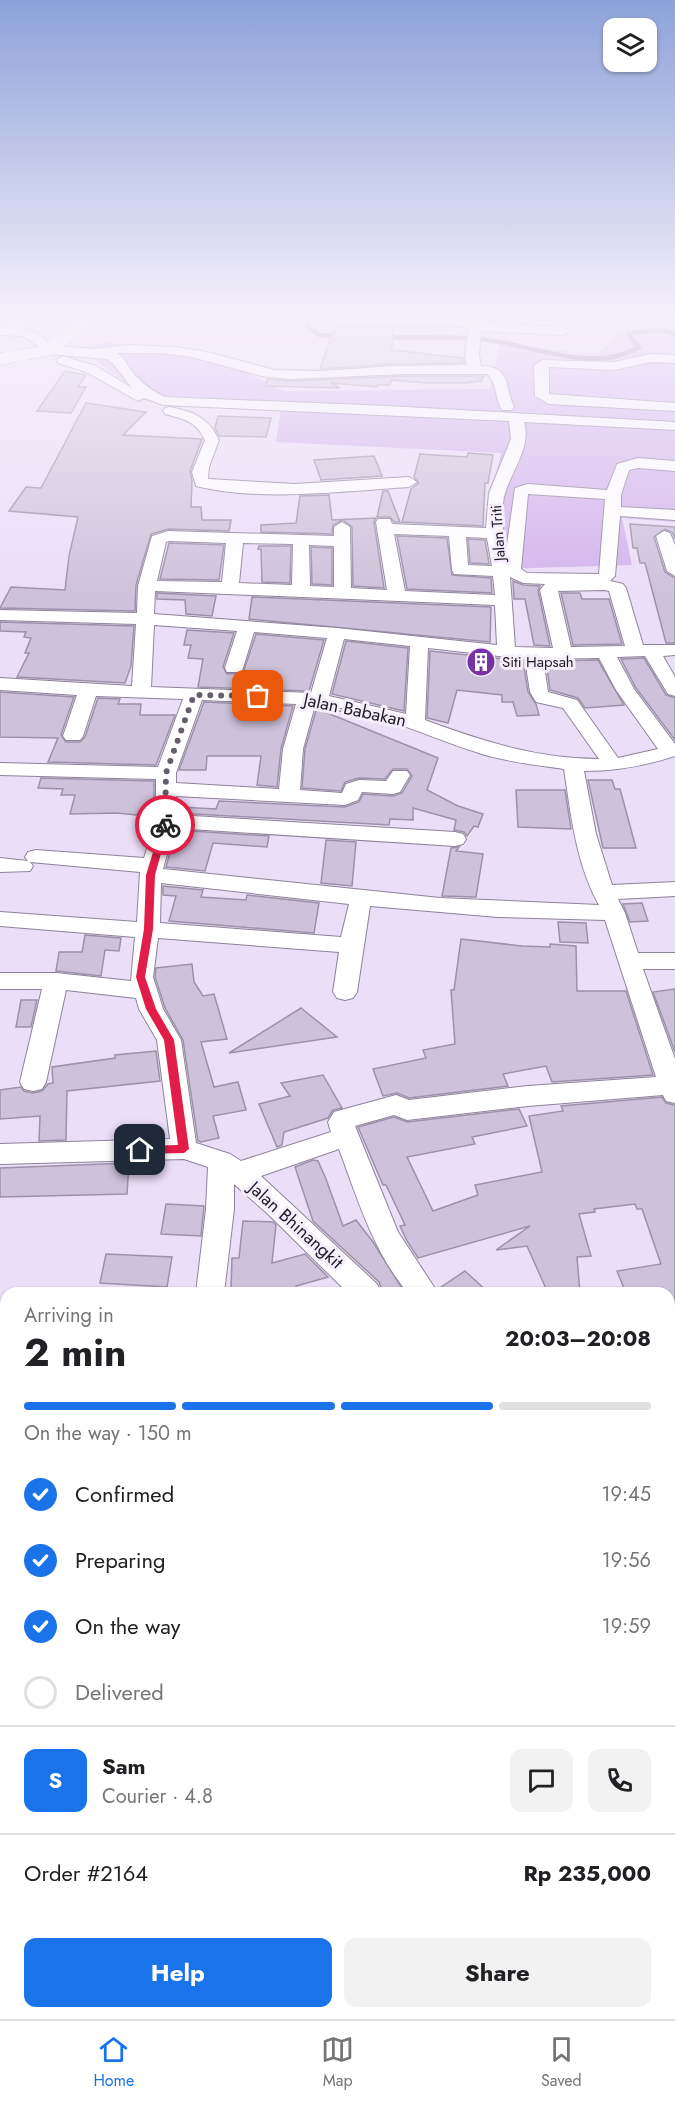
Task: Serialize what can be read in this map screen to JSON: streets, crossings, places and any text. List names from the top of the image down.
{
  "streets": {
    "street": ["Jalan Triti", "Jalan Babakan", "Jalan Bhinangkit"]
  },
  "places": {
    "building": ["Siti Hapsah"]
  },
  "page": {
    "heading": ["2 min", "Arriving in", "20:03–20:08"],
    "panel": [
      "Sam",
      "Courier · 4.8",
      "Order #2164",
      "Rp 235,000"
    ],
    "bar": "On the way · 150 m",
    "list": [
      ["Confirmed", "19:45"],
      ["Preparing", "19:56"],
      ["On the way", "19:59"],
      "Delivered"
    ],
    "round": "S",
    "buttons": ["Help", "Share"],
    "tabs": ["Home", "Map", "Saved"]
  }
}
